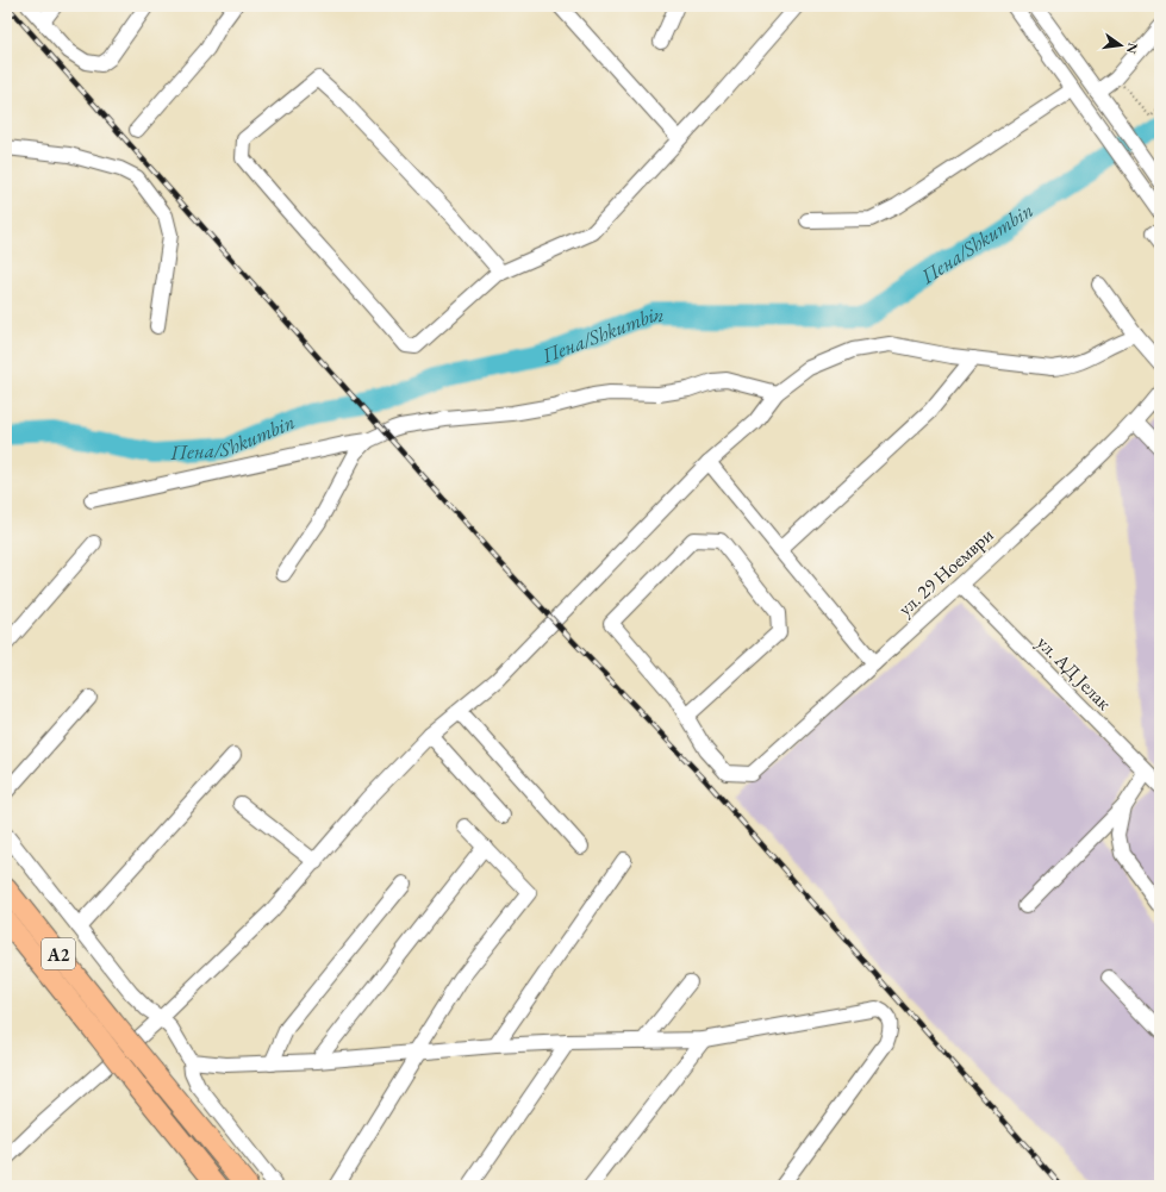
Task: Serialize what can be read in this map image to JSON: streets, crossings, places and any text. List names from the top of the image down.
{
  "streets": {
    "highway": ["A2"],
    "street": ["ул. 29 Ноември", "ул. АД Јелак"]
  },
  "crossings": [
    ["ул. 29 Ноември", "ул. АД Јелак"]
  ],
  "water": ["Пена/Shkumbin"],
  "north": "right"
}
